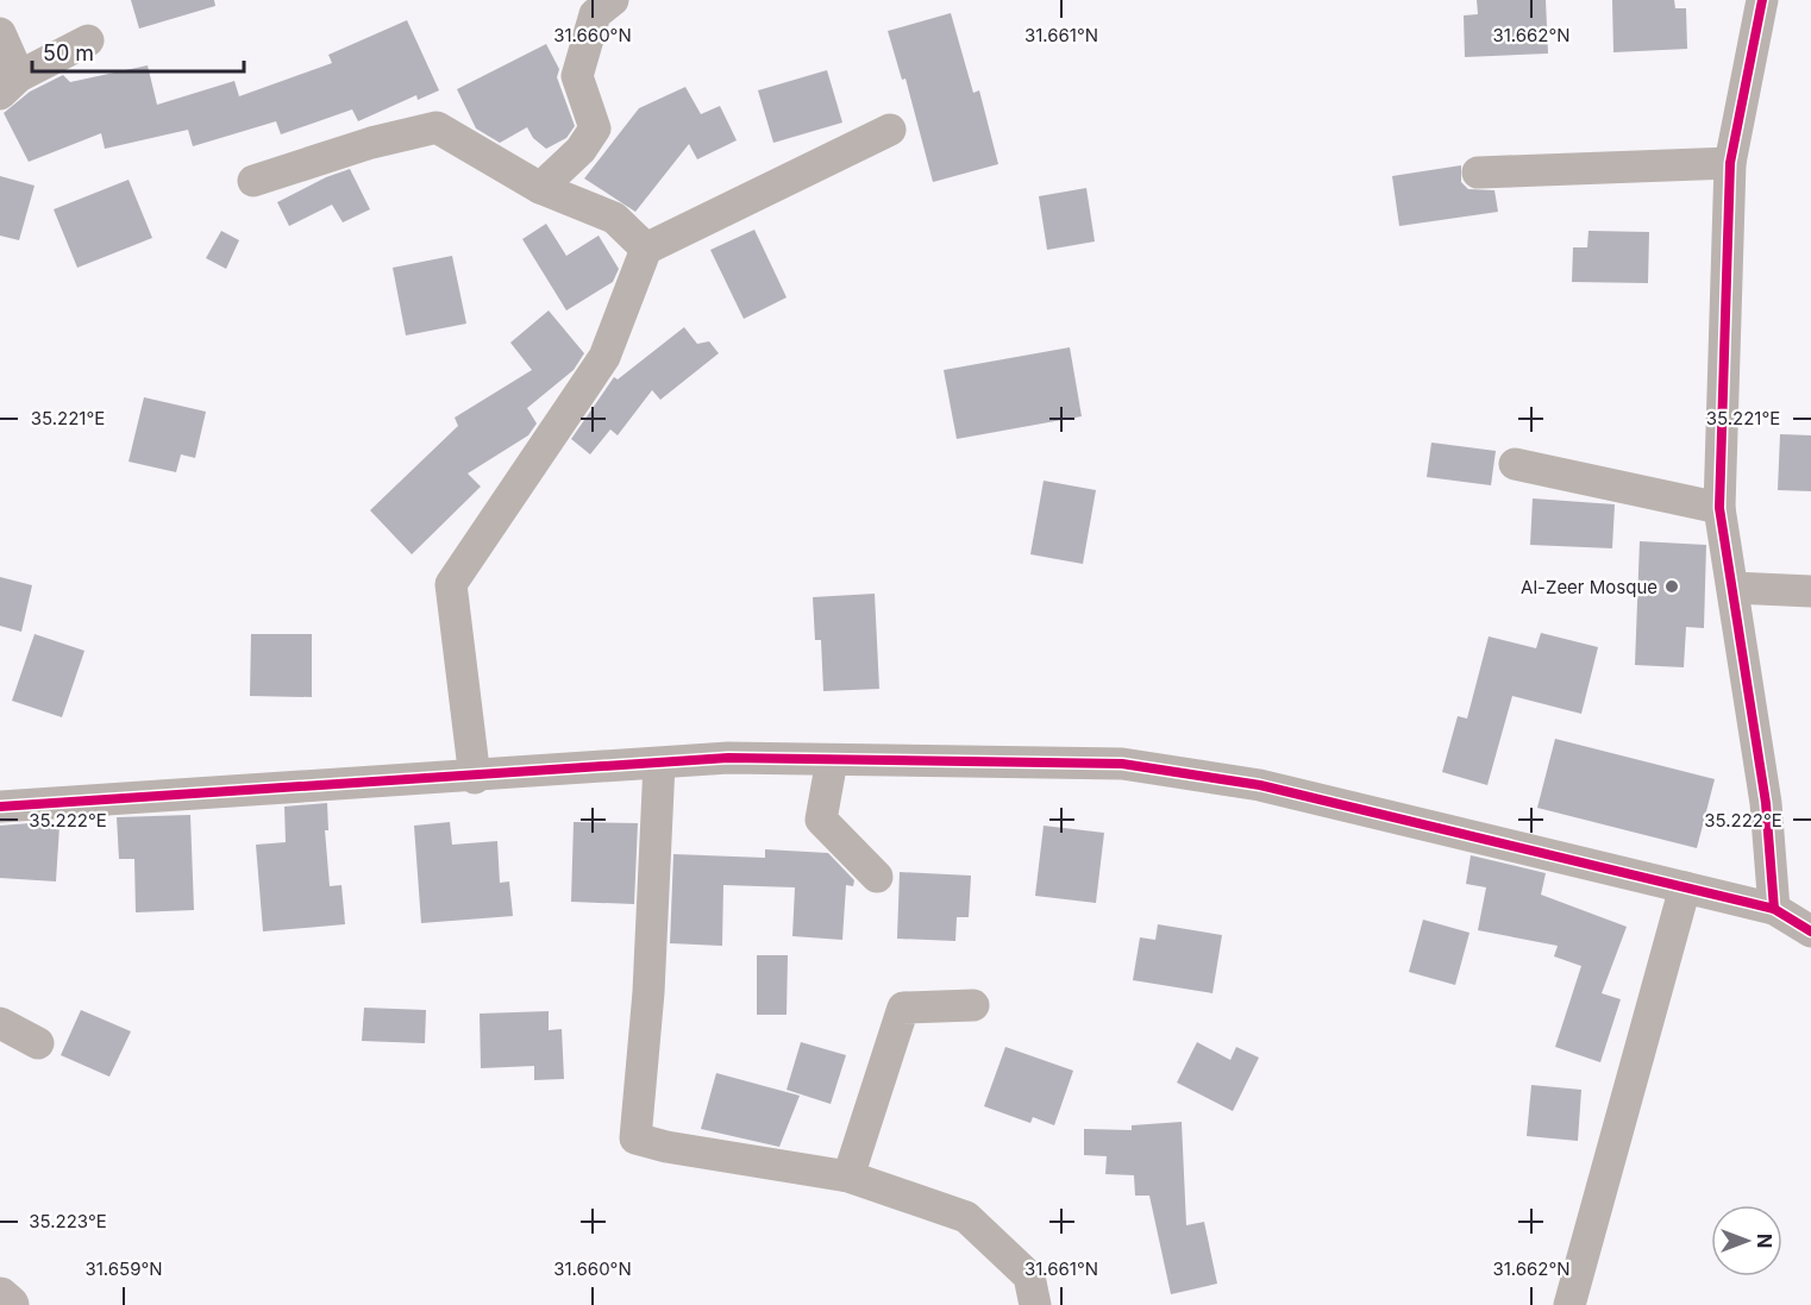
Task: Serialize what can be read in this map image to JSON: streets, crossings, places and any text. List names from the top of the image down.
{
  "places": ["Al-Zeer Mosque"],
  "scale_bar": "50 m",
  "north": "right",
  "coordinates": [
    "31.660°N",
    "31.661°N",
    "31.662°N",
    "35.221°E",
    "35.222°E",
    "35.223°E",
    "31.659°N"
  ]
}
